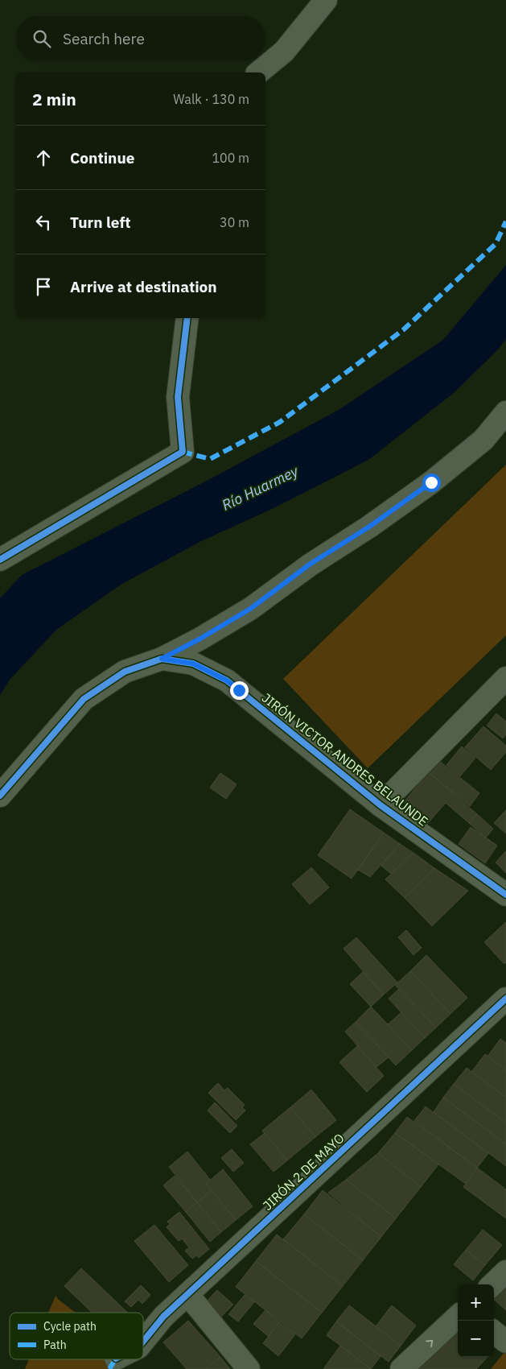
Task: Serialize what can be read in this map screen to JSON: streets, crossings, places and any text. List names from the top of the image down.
{
  "streets": {
    "street": ["JIRÓN VICTOR ANDRES BELAUNDE", "JIRÓN 2 DE MAYO"]
  },
  "water": ["Río Huarmey"],
  "legend": ["Cycle path", "Path"],
  "page": {
    "search": "Search here",
    "heading": ["2 min", "Walk · 130 m"],
    "list": [
      ["Continue", "100 m"],
      ["Turn left", "30 m"],
      "Arrive at destination"
    ],
    "map_buttons": ["+", "−"]
  }
}
